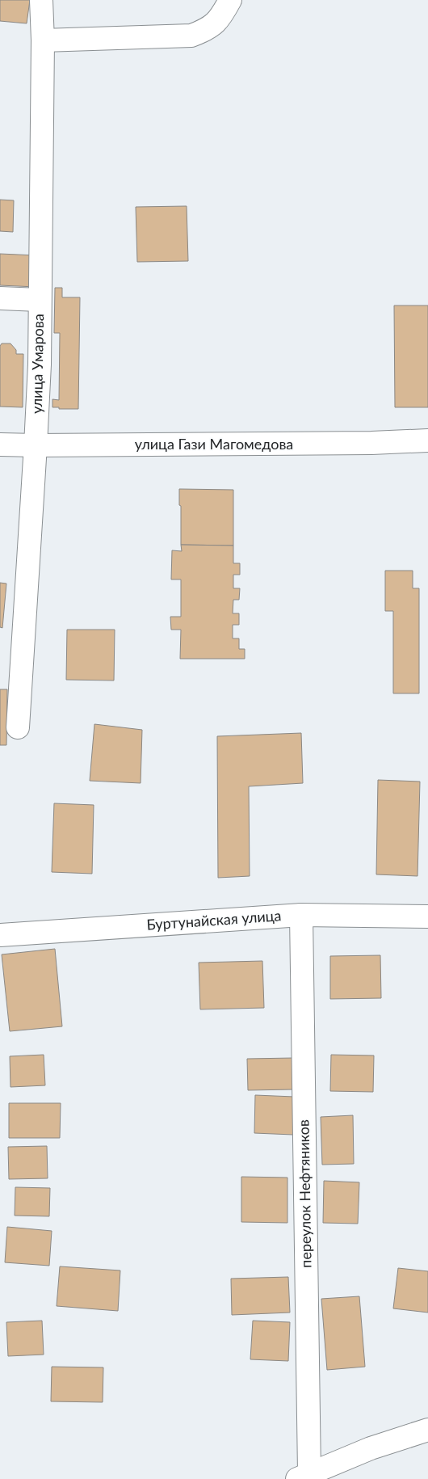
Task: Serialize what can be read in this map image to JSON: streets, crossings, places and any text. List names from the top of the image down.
{
  "streets": {
    "street": [
      "улица Умарова",
      "улица Гази Магомедова",
      "Буртунайская улица",
      "переулок Нефтяников"
    ]
  },
  "crossings": [
    ["улица Умарова", "улица Гази Магомедова"],
    ["Буртунайская улица", "переулок Нефтяников"]
  ]
}
